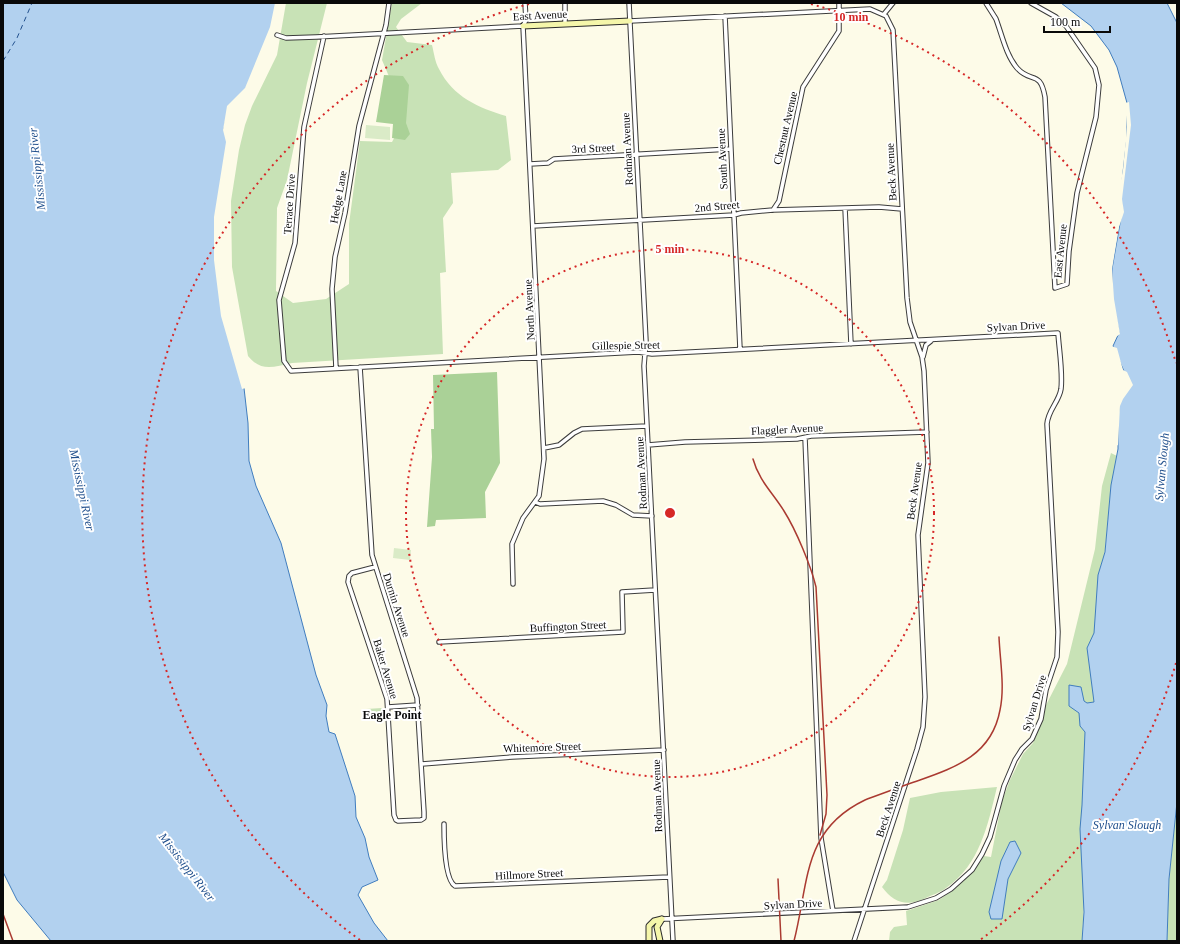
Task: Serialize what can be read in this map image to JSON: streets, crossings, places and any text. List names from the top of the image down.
{
  "streets": {
    "street": [
      "East Avenue",
      "Chestnut Avenue",
      "3rd Street",
      "Rodman Avenue",
      "South Avenue",
      "Beck Avenue",
      "Hedge Lane",
      "Terrace Drive",
      "2nd Street",
      "North Avenue",
      "Sylvan Drive",
      "Gillespie Street",
      "Flaggler Avenue",
      "Durnin Avenue",
      "Buffington Street",
      "Baker Avenue",
      "Whitemore Street",
      "Hillmore Street"
    ]
  },
  "crossings": [
    ["East Avenue", "Chestnut Avenue"],
    ["East Avenue", "Rodman Avenue"],
    ["East Avenue", "South Avenue"],
    ["East Avenue", "Beck Avenue"],
    ["East Avenue", "Hedge Lane"],
    ["East Avenue", "Terrace Drive"],
    ["East Avenue", "North Avenue"],
    ["Chestnut Avenue", "2nd Street"],
    ["3rd Street", "Rodman Avenue"],
    ["3rd Street", "South Avenue"],
    ["3rd Street", "North Avenue"],
    ["Rodman Avenue", "2nd Street"],
    ["Rodman Avenue", "Sylvan Drive"],
    ["Rodman Avenue", "Gillespie Street"],
    ["Rodman Avenue", "Flaggler Avenue"],
    ["Rodman Avenue", "Buffington Street"],
    ["Rodman Avenue", "Whitemore Street"],
    ["Rodman Avenue", "Hillmore Street"],
    ["South Avenue", "2nd Street"],
    ["South Avenue", "Gillespie Street"],
    ["Beck Avenue", "2nd Street"],
    ["Beck Avenue", "Sylvan Drive"],
    ["Beck Avenue", "Gillespie Street"],
    ["Beck Avenue", "Flaggler Avenue"],
    ["Hedge Lane", "Gillespie Street"],
    ["Terrace Drive", "Gillespie Street"],
    ["2nd Street", "North Avenue"],
    ["North Avenue", "Gillespie Street"],
    ["Sylvan Drive", "Gillespie Street"],
    ["Gillespie Street", "Durnin Avenue"],
    ["Durnin Avenue", "Baker Avenue"],
    ["Durnin Avenue", "Whitemore Street"]
  ],
  "districts": ["Eagle Point"],
  "water": ["Mississippi River", "Sylvan Slough"],
  "scale_bar": "100 m",
  "rings": ["10 min", "5 min"]
}
